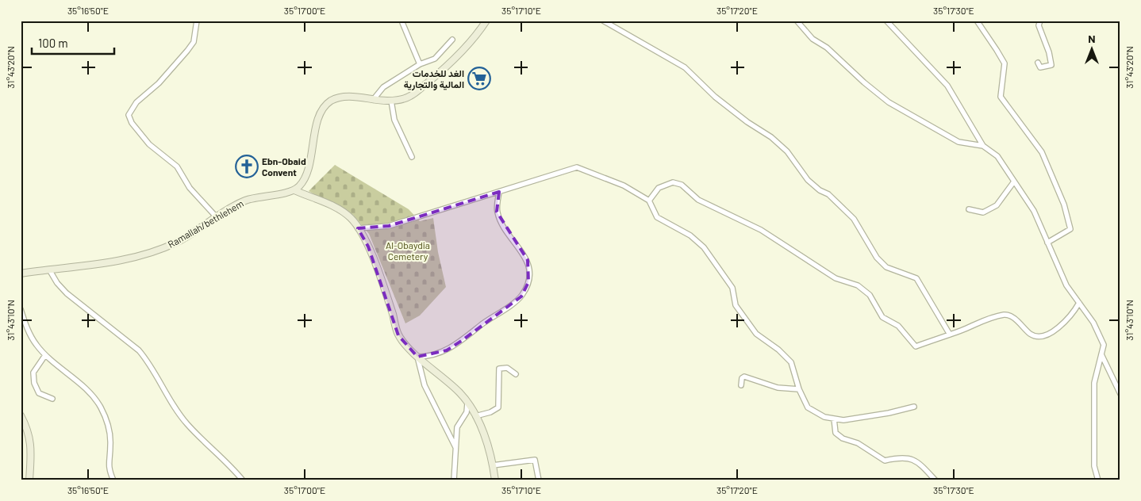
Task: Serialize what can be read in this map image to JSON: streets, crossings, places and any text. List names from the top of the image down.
{
  "streets": {
    "main road": ["Ramallah/bethlehem"]
  },
  "parks": ["Al-Obaydia Cemetery"],
  "places": {
    "supermarket": ["الغد للخدمات المالية والتجارية"],
    "church": ["Ebn-Obaid Convent"]
  },
  "scale_bar": "100 m",
  "north": "top",
  "coordinates": [
    "35°16'50\"E",
    "35°17'00\"E",
    "35°17'10\"E",
    "35°17'20\"E",
    "35°17'30\"E",
    "31°43'20\"N",
    "31°43'10\"N"
  ]
}
